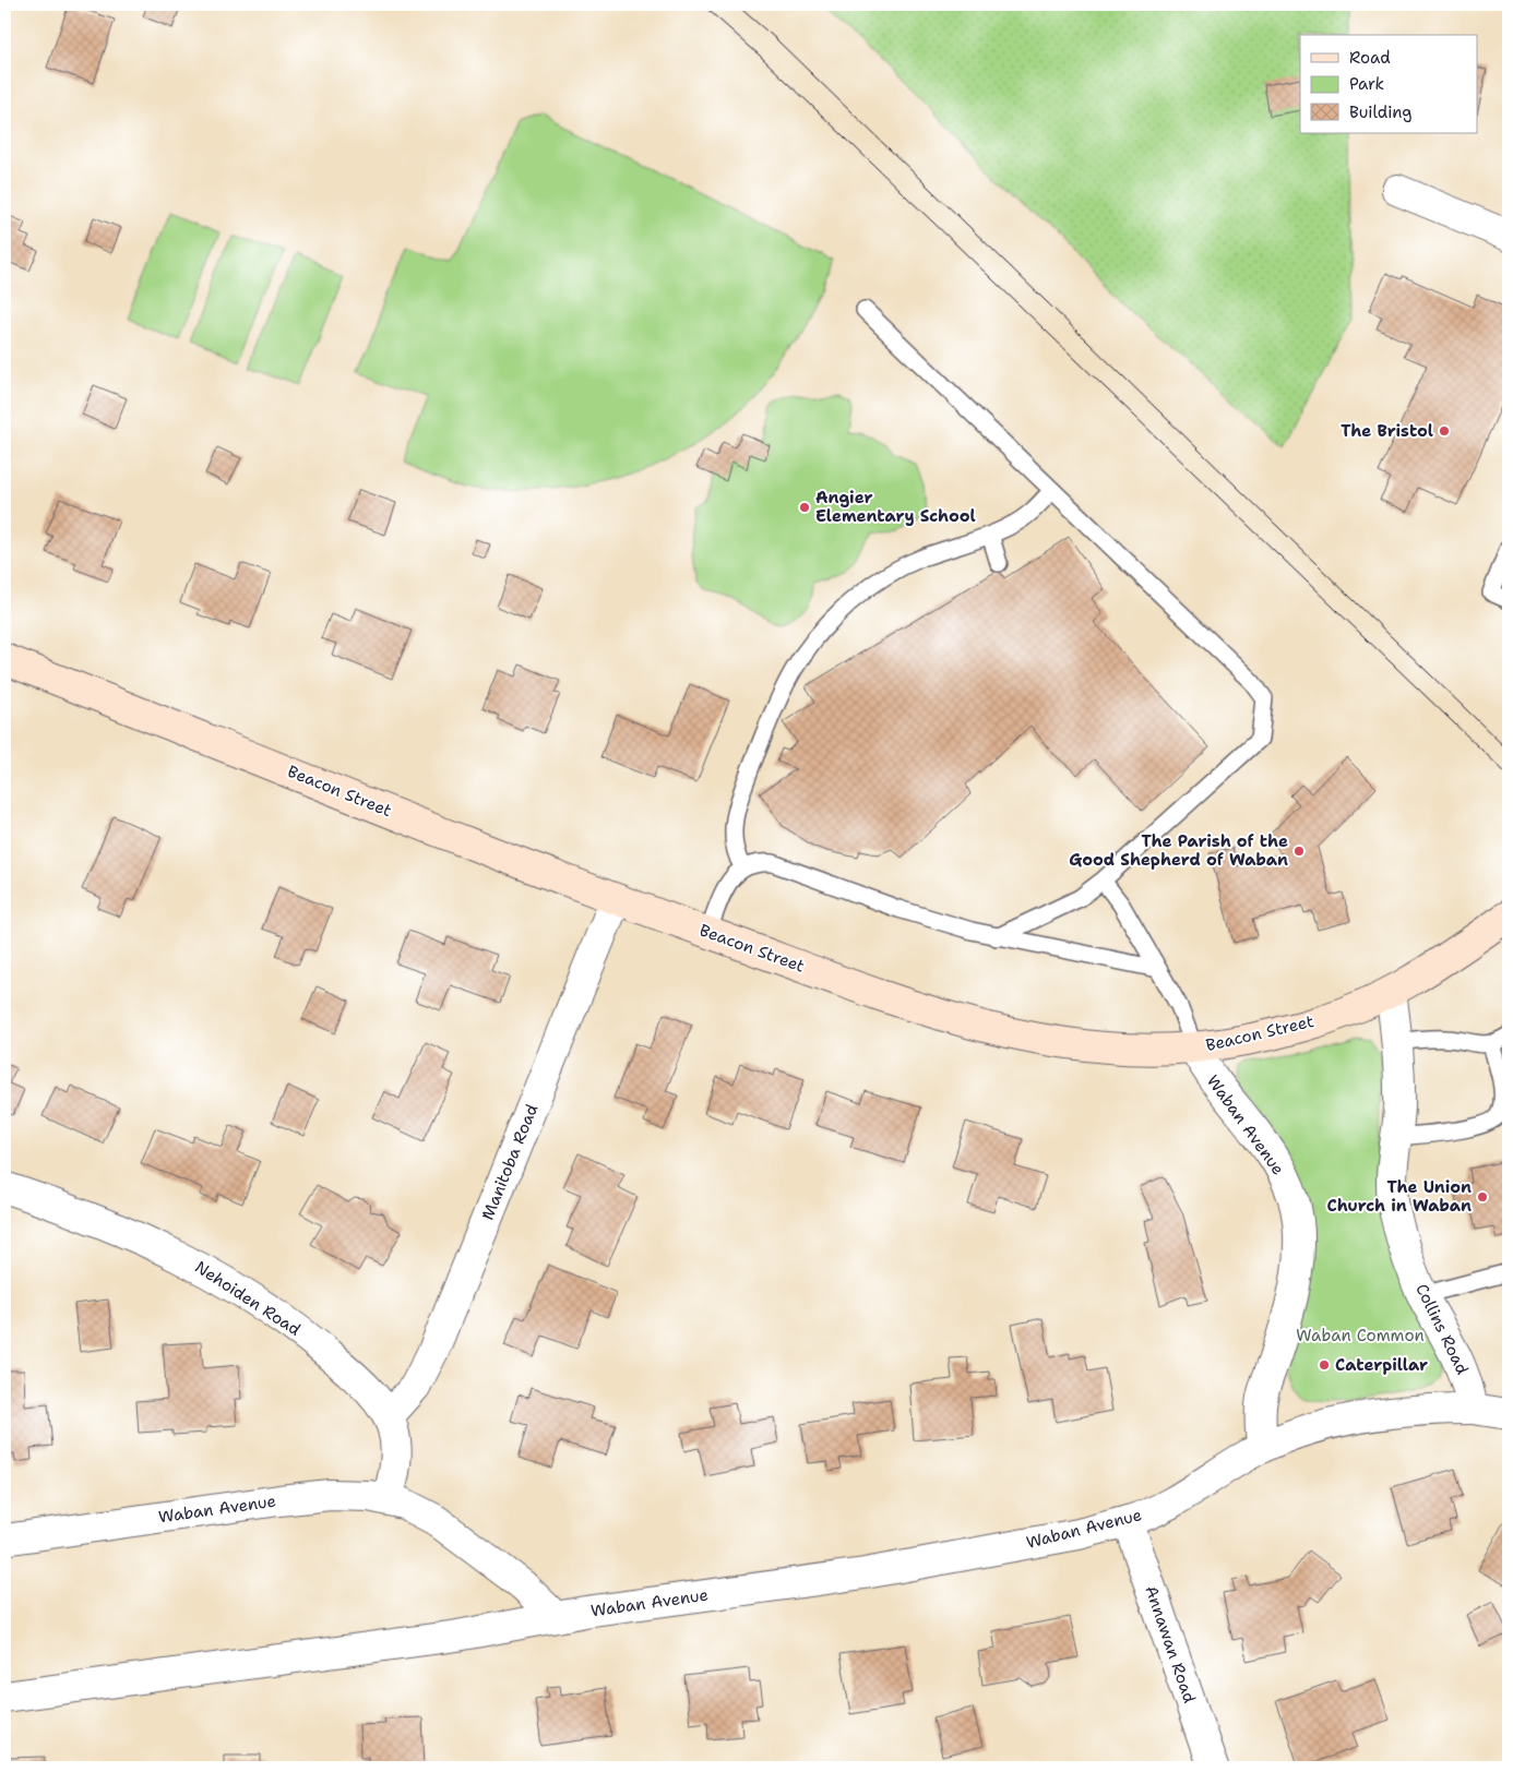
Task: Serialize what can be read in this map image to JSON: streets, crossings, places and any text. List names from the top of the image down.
{
  "streets": {
    "main road": ["Beacon Street"],
    "street": [
      "Waban Avenue",
      "Manitoba Road",
      "Nehoiden Road",
      "Collins Road",
      "Annawan Road"
    ]
  },
  "crossings": [
    ["Beacon Street", "Waban Avenue"],
    ["Beacon Street", "Manitoba Road"],
    ["Beacon Street", "Collins Road"],
    ["Waban Avenue", "Nehoiden Road"],
    ["Waban Avenue", "Annawan Road"],
    ["Manitoba Road", "Nehoiden Road"]
  ],
  "parks": ["Waban Common"],
  "places": [
    "The Bristol",
    "Angier Elementary School",
    "The Parish of the Good Shepherd of Waban",
    "The Union Church in Waban",
    "Caterpillar"
  ],
  "legend": ["Road", "Park", "Building"]
}
